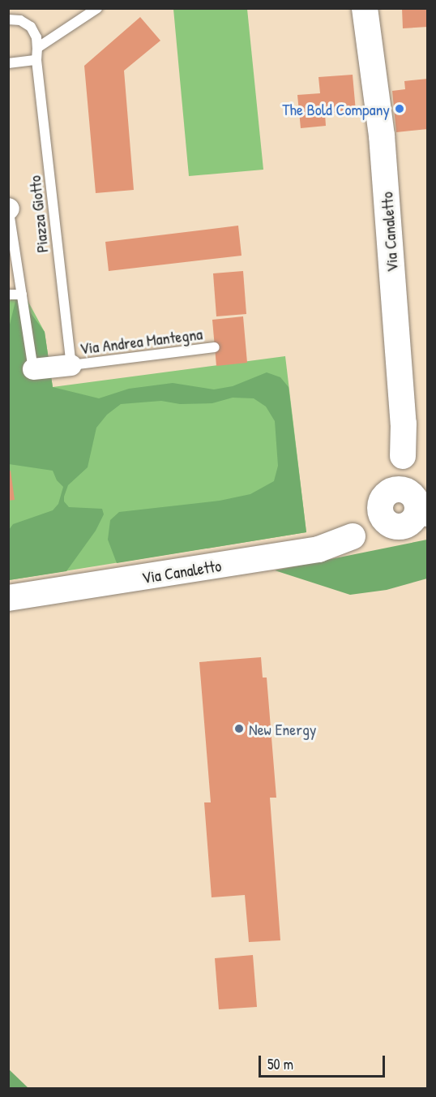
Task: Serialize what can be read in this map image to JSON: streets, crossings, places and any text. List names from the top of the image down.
{
  "streets": {
    "street": ["Via Canaletto"],
    "lane": ["Piazza Giotto", "Via Andrea Mantegna"]
  },
  "crossings": [
    ["Piazza Giotto", "Via Andrea Mantegna"]
  ],
  "places": ["The Bold Company", "New Energy"],
  "scale_bar": "50 m"
}
